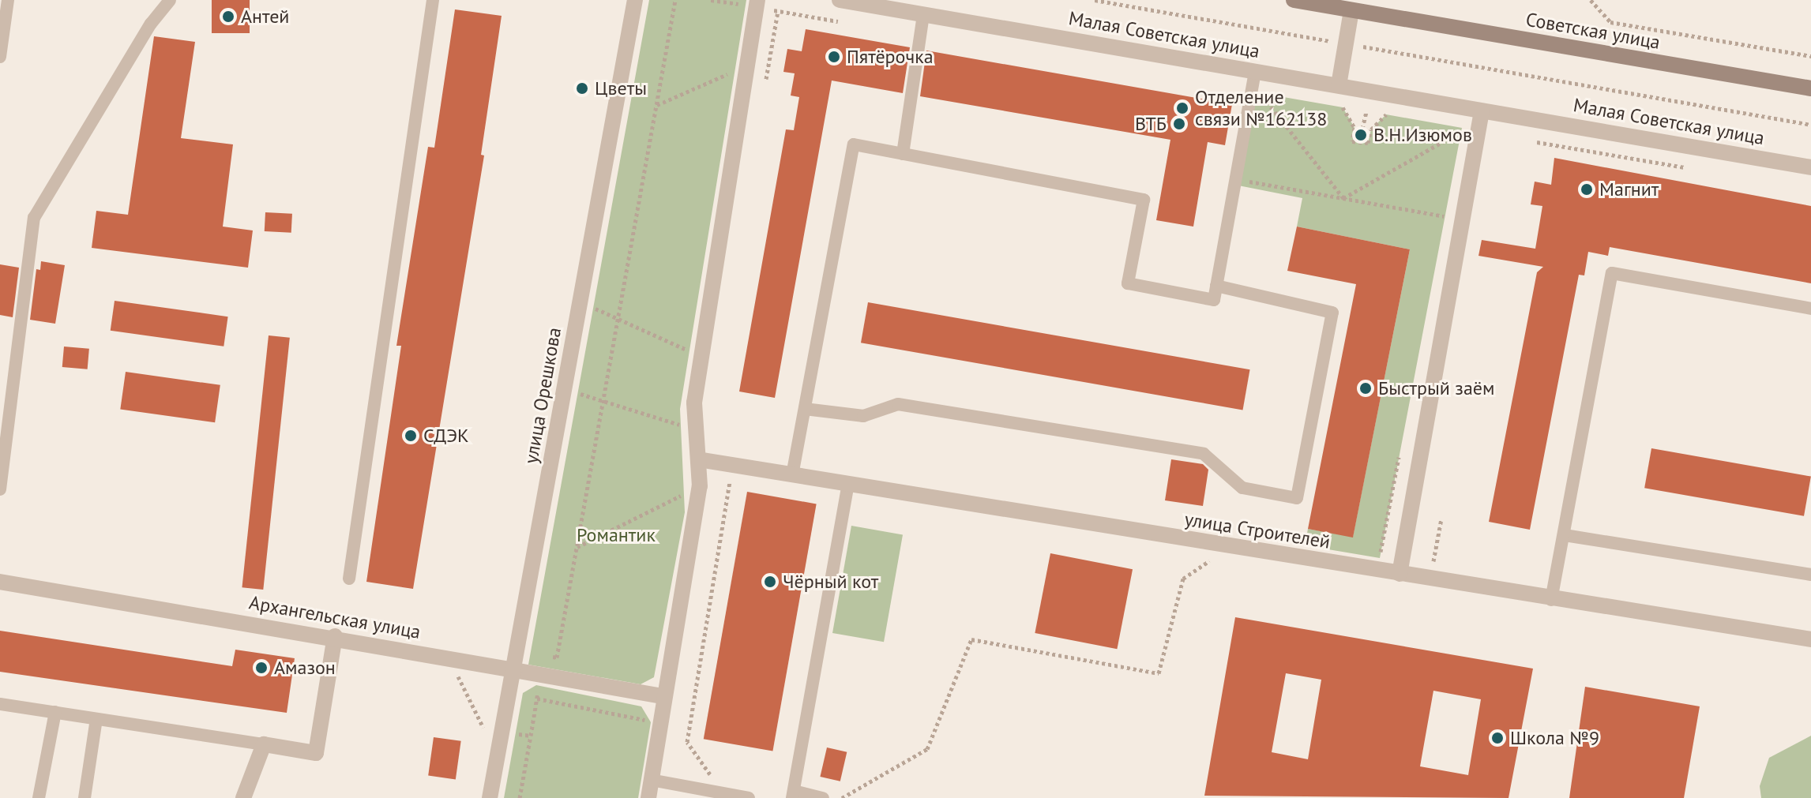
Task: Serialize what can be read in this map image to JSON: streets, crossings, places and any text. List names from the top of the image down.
{
  "streets": {
    "main road": ["Советская улица"],
    "street": [
      "Малая Советская улица",
      "улица Орешкова",
      "улица Строителей",
      "Архангельская улица"
    ]
  },
  "crossings": [
    ["улица Орешкова", "Архангельская улица"]
  ],
  "parks": ["Романтик"],
  "places": [
    "Антей",
    "Пятёрочка",
    "Цветы",
    "Отделение связи №162138",
    "ВТБ",
    "В.Н.Изюмов",
    "Магнит",
    "Быстрый заём",
    "СДЭК",
    "Чёрный кот",
    "Амазон",
    "Школа №9"
  ]
}
